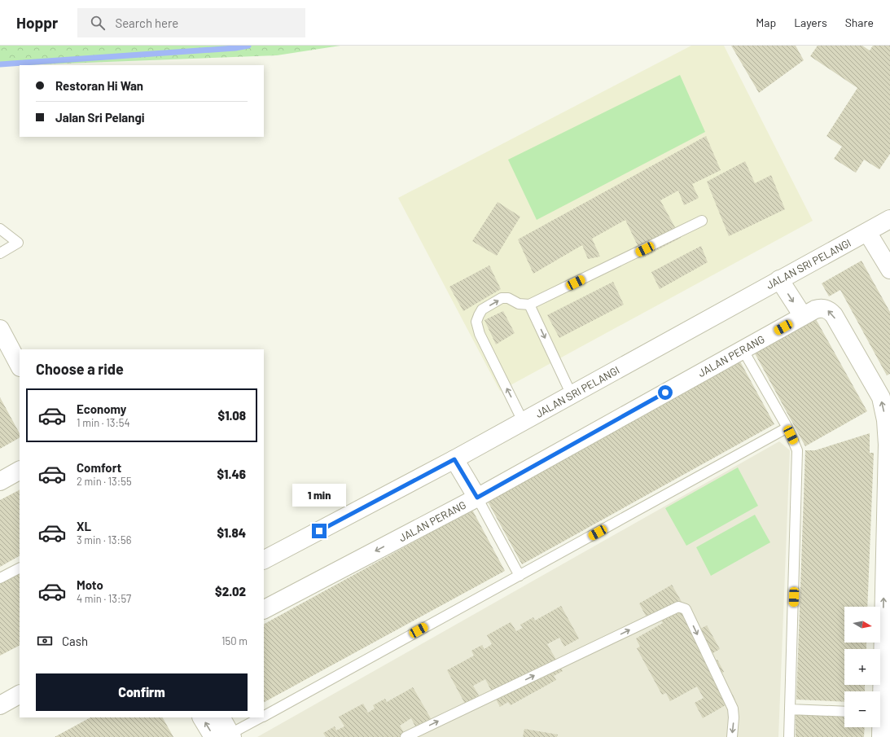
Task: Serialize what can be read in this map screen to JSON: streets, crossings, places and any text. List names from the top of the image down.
{
  "streets": {
    "street": ["JALAN SRI PELANGI", "JALAN PERANG"]
  },
  "north": "right",
  "page": {
    "header": "Hoppr",
    "search": "Search here",
    "nav": ["Map", "Layers", "Share"],
    "banner": ["Restoran Hi Wan", "Jalan Sri Pelangi"],
    "heading": "Choose a ride",
    "list": [
      {
        "name": "Economy",
        "note": "1 min · 13:54",
        "value": "$1.08"
      },
      {
        "name": "Comfort",
        "note": "2 min · 13:55",
        "value": "$1.46"
      },
      {
        "name": "XL",
        "note": "3 min · 13:56",
        "value": "$1.84"
      },
      {
        "name": "Moto",
        "note": "4 min · 13:57",
        "value": "$2.02"
      }
    ],
    "bubble": "1 min",
    "map_buttons": ["+", "−"],
    "pay": ["Cash", "150 m"],
    "buttons": "Confirm"
  }
}
